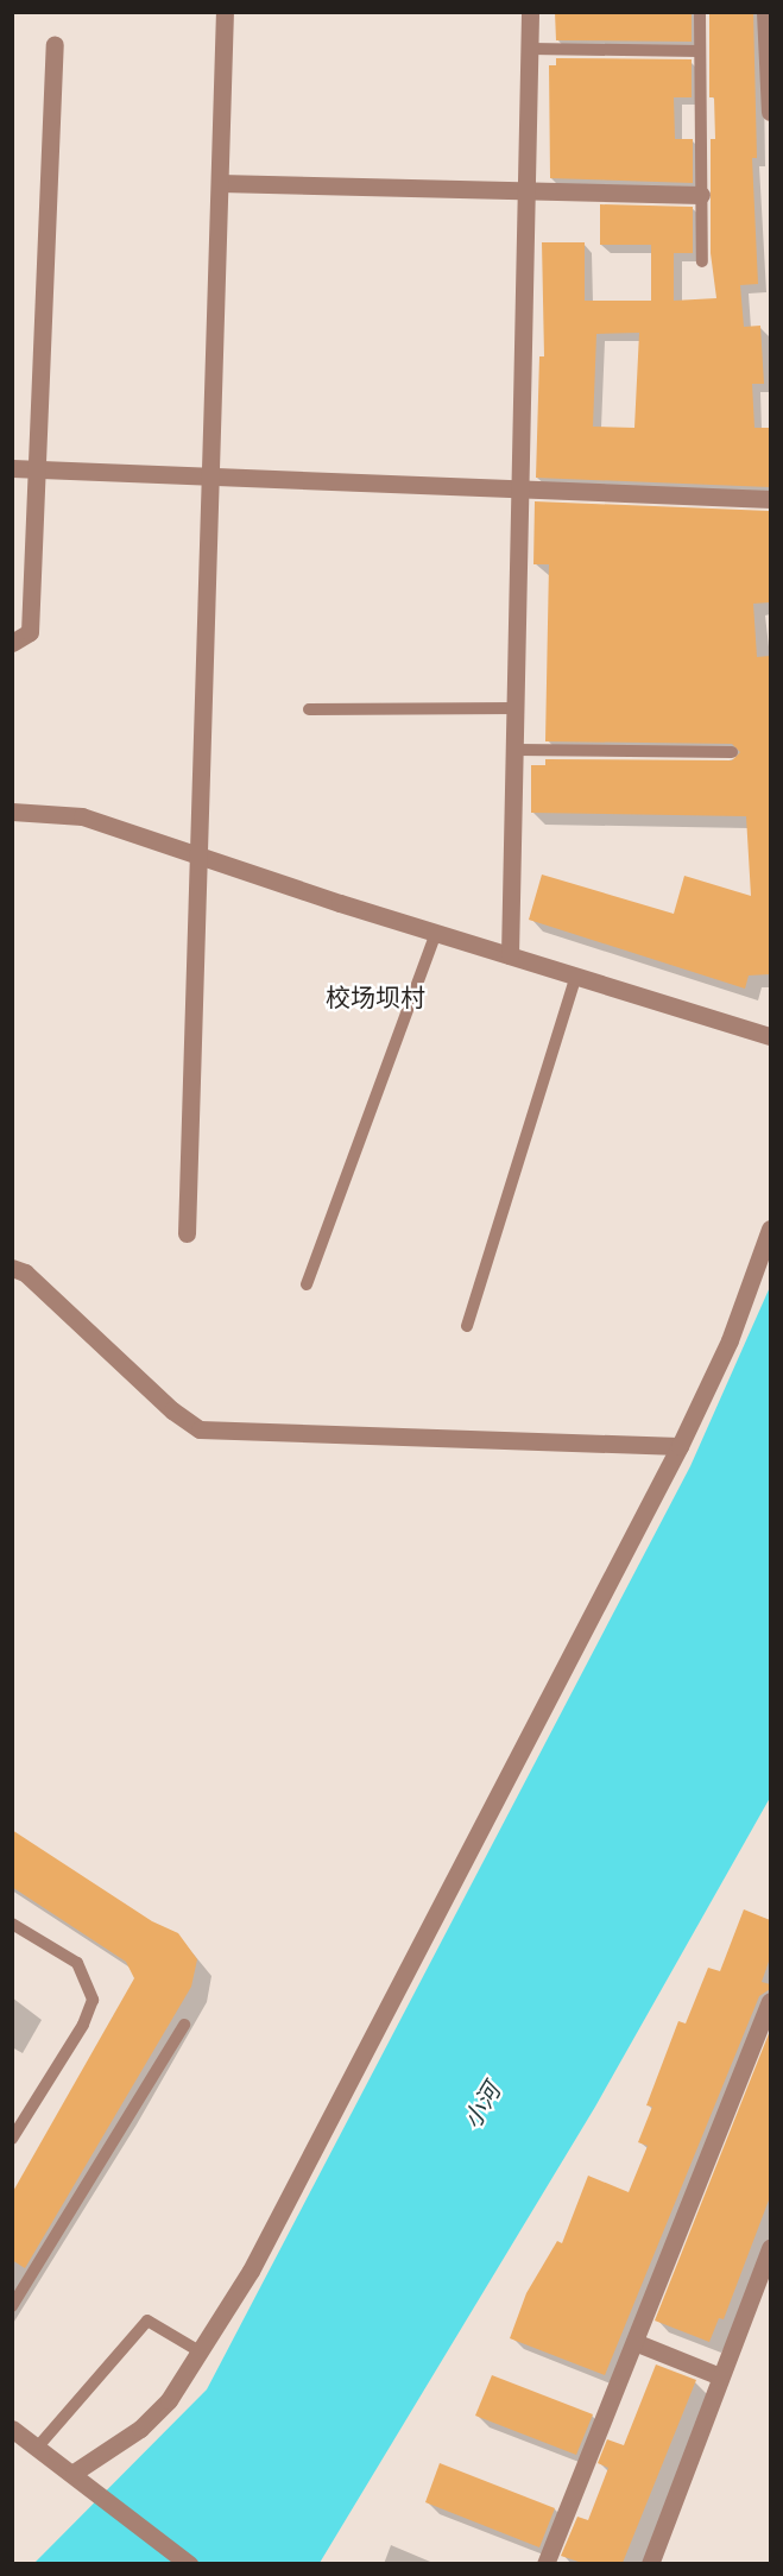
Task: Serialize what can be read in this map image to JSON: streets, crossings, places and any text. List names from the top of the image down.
{
  "districts": ["校场坝村"],
  "water": ["小河"]
}
